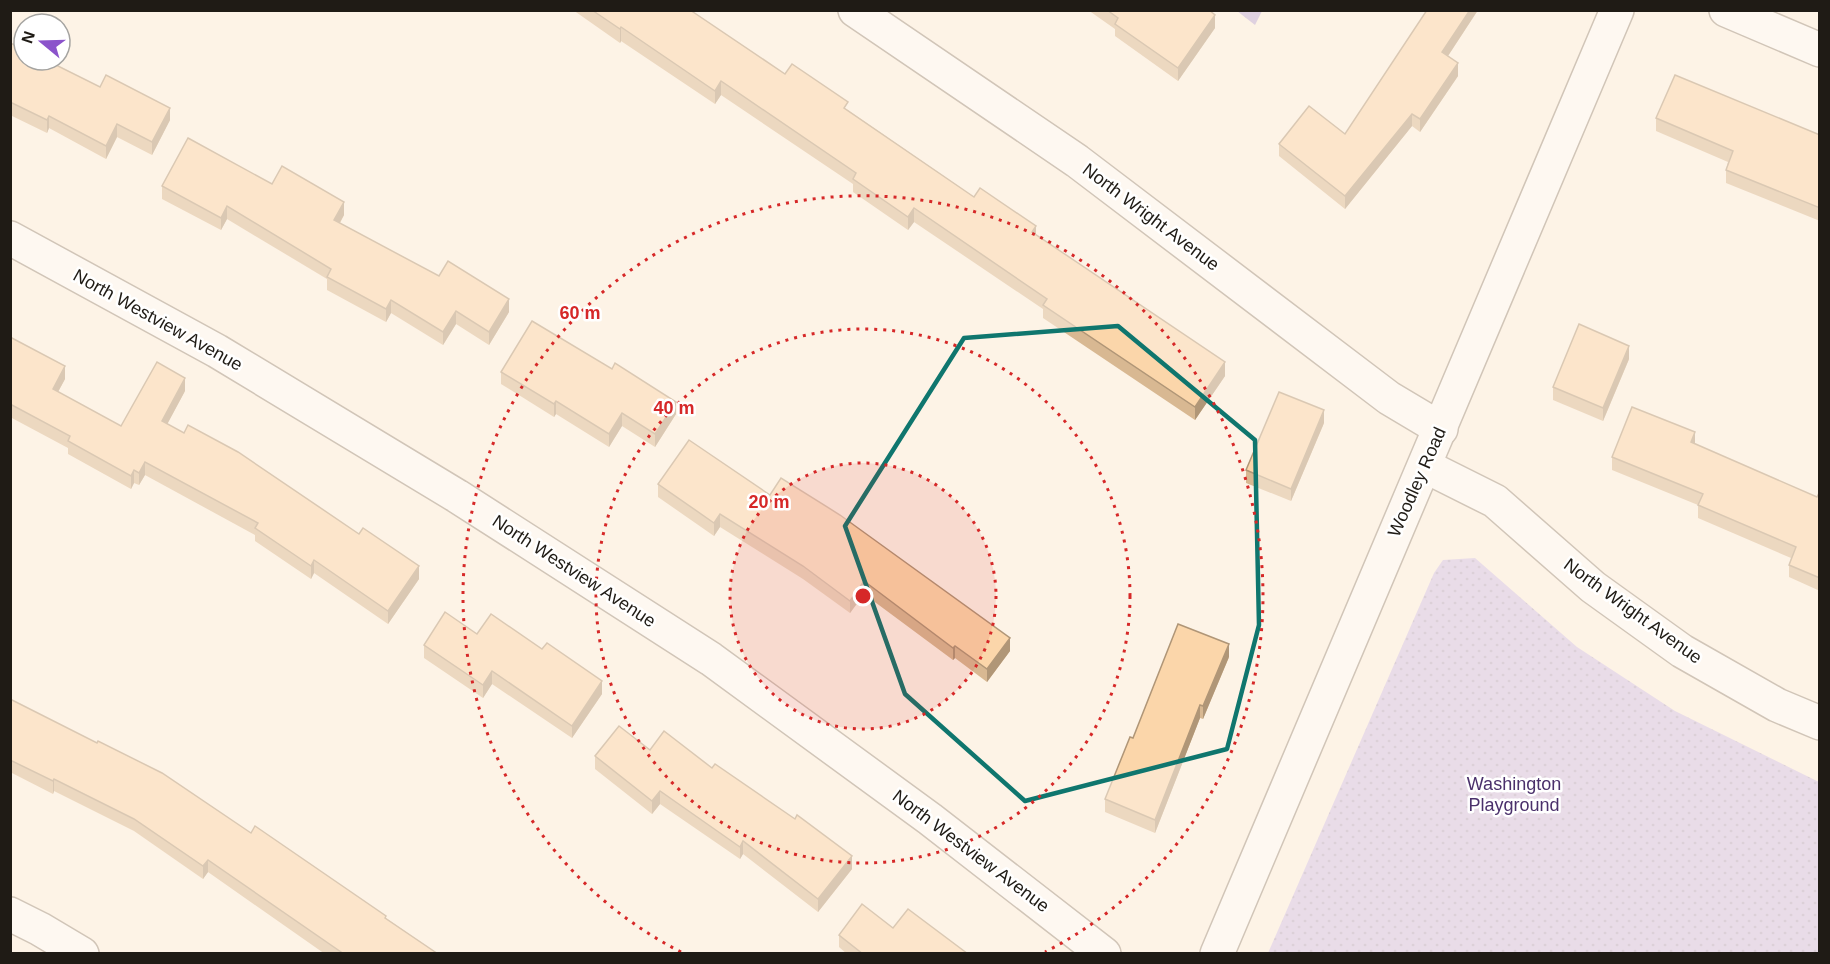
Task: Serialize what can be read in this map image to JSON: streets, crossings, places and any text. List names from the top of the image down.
{
  "streets": {
    "street": ["North Wright Avenue", "North Westview Avenue", "Woodley Road"]
  },
  "crossings": [
    ["North Wright Avenue", "Woodley Road"]
  ],
  "parks": ["Washington Playground"],
  "north": "left",
  "rings": ["60 m", "40 m", "20 m"]
}
